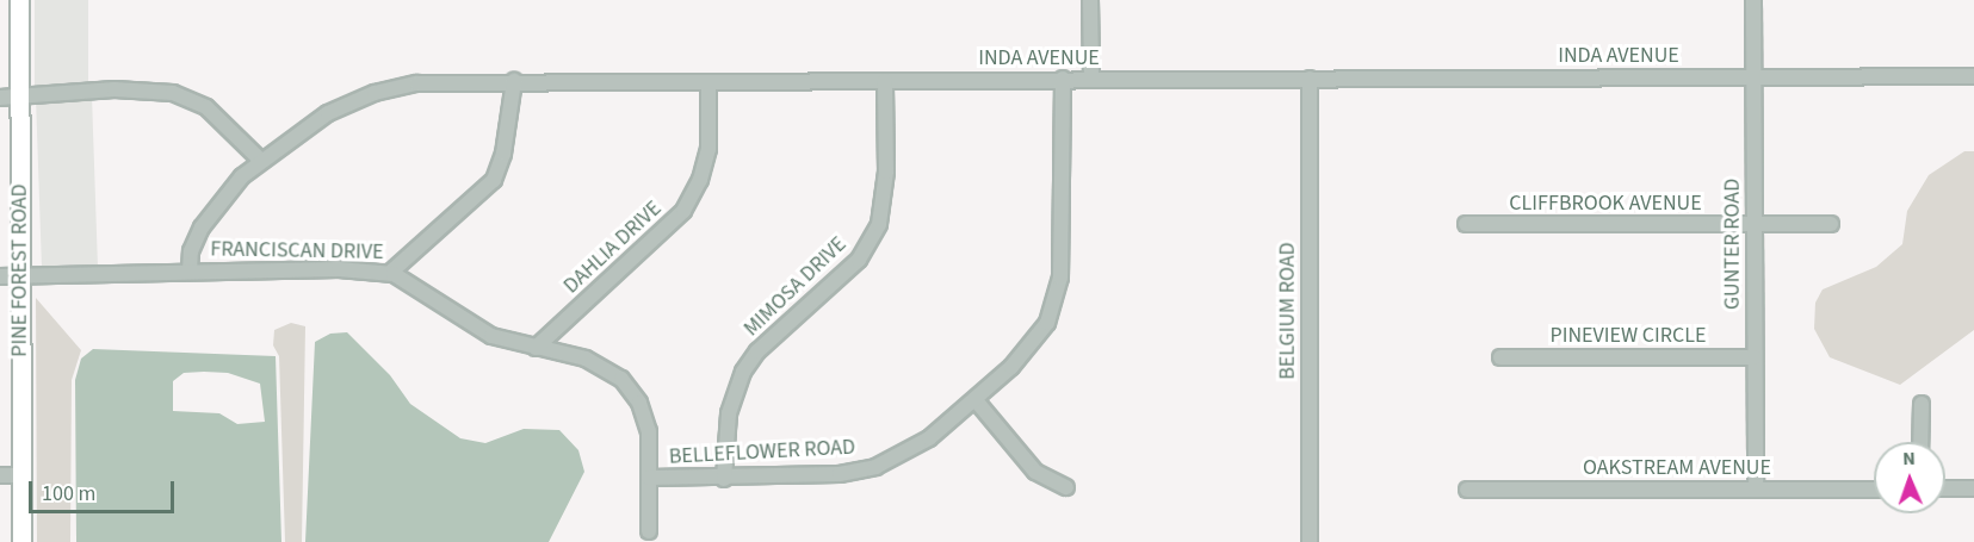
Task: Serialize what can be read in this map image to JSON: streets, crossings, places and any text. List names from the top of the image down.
{
  "streets": {
    "main road": ["PINE FOREST ROAD"],
    "street": [
      "INDA AVENUE",
      "CLIFFBROOK AVENUE",
      "GUNTER ROAD",
      "DAHLIA DRIVE",
      "FRANCISCAN DRIVE",
      "MIMOSA DRIVE",
      "BELGIUM ROAD",
      "PINEVIEW CIRCLE",
      "BELLEFLOWER ROAD",
      "OAKSTREAM AVENUE"
    ]
  },
  "crossings": [
    ["INDA AVENUE", "GUNTER ROAD"],
    ["INDA AVENUE", "DAHLIA DRIVE"],
    ["INDA AVENUE", "FRANCISCAN DRIVE"],
    ["INDA AVENUE", "MIMOSA DRIVE"],
    ["INDA AVENUE", "BELGIUM ROAD"],
    ["INDA AVENUE", "BELLEFLOWER ROAD"],
    ["CLIFFBROOK AVENUE", "GUNTER ROAD"],
    ["GUNTER ROAD", "PINEVIEW CIRCLE"],
    ["GUNTER ROAD", "OAKSTREAM AVENUE"],
    ["DAHLIA DRIVE", "FRANCISCAN DRIVE"],
    ["FRANCISCAN DRIVE", "PINE FOREST ROAD"],
    ["FRANCISCAN DRIVE", "BELLEFLOWER ROAD"],
    ["MIMOSA DRIVE", "BELLEFLOWER ROAD"]
  ],
  "scale_bar": "100 m",
  "north": "top"
}
